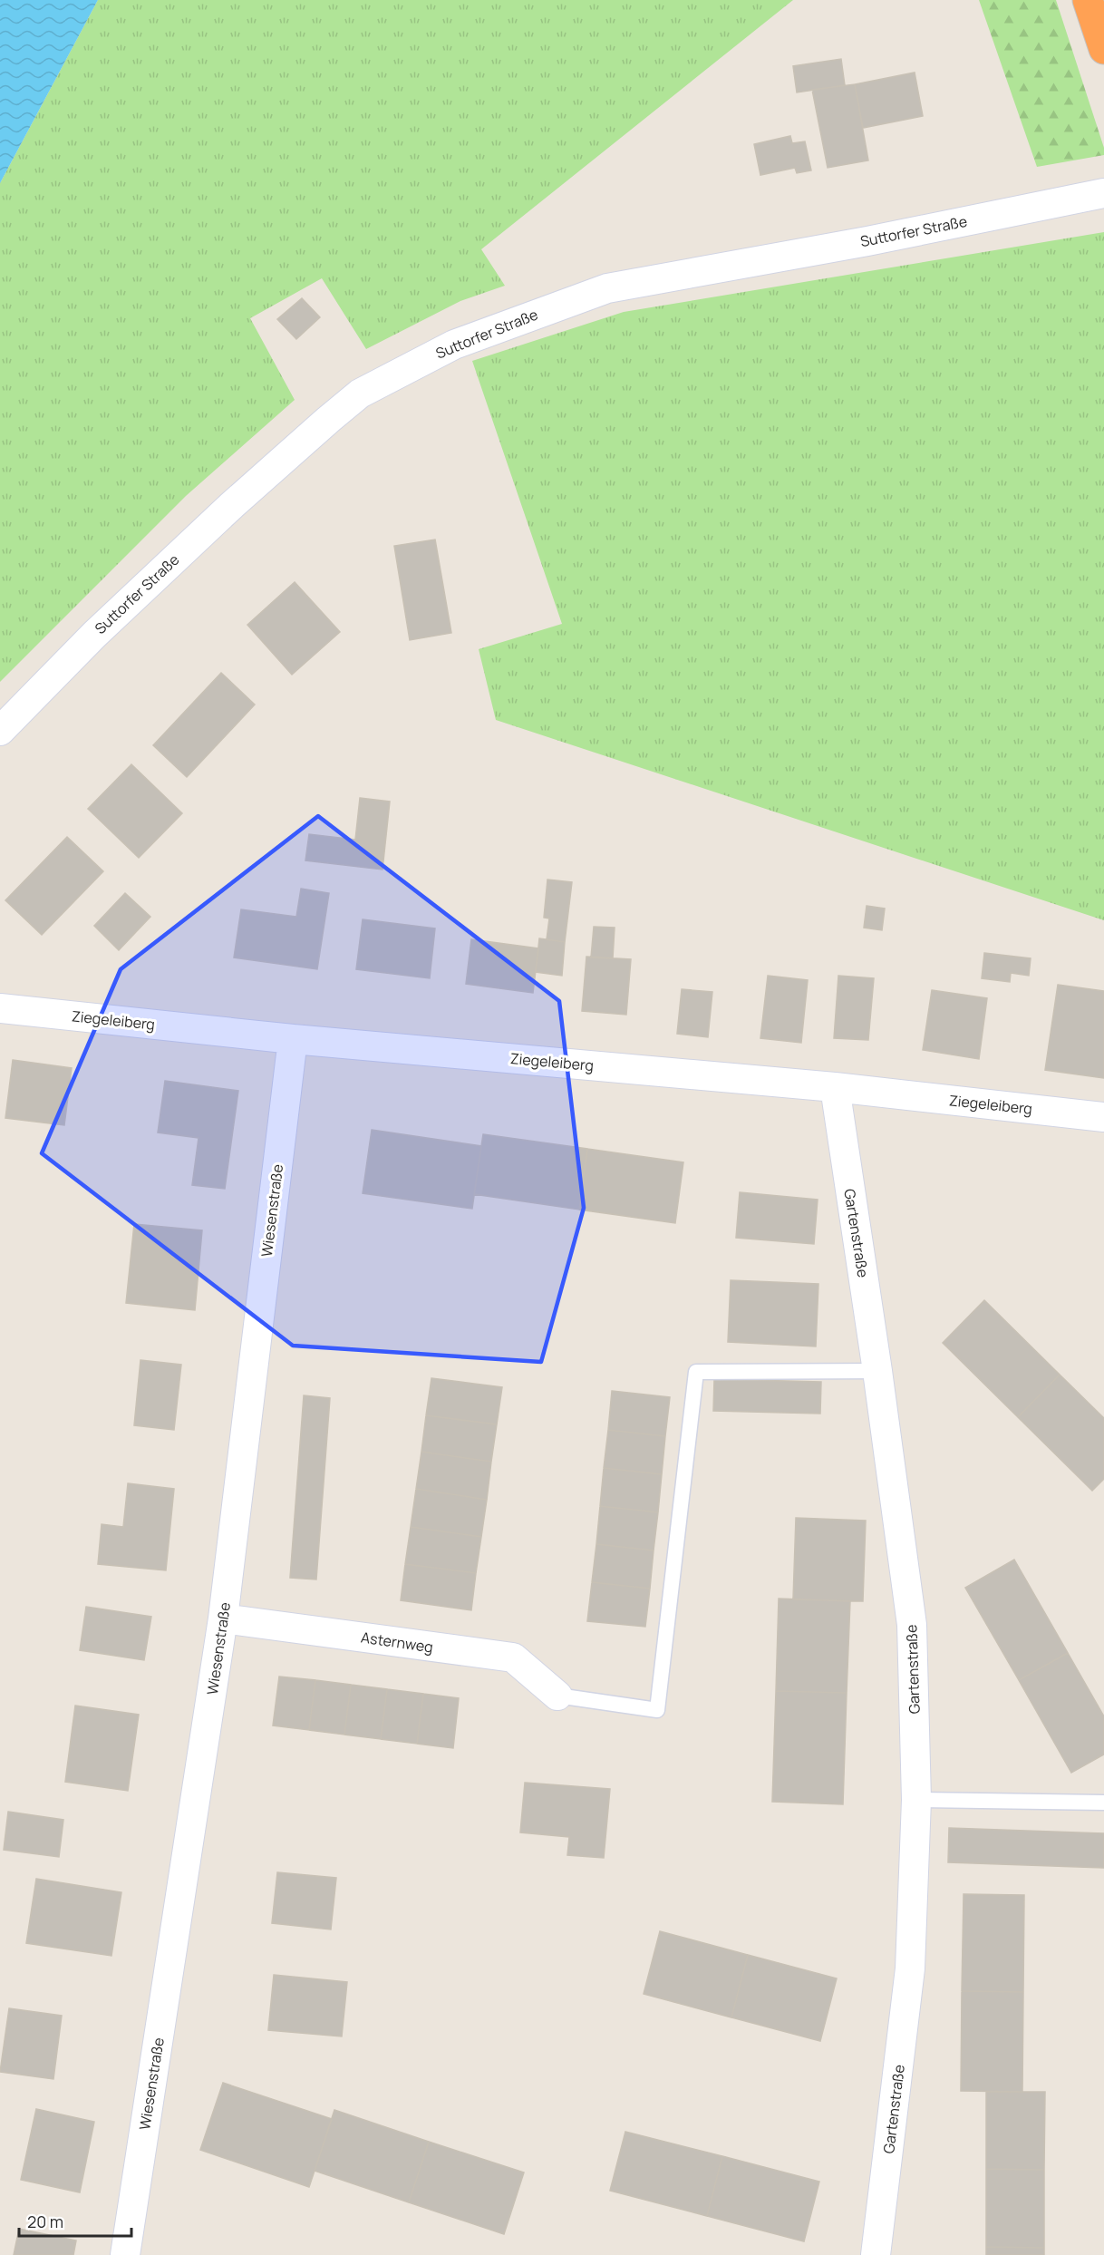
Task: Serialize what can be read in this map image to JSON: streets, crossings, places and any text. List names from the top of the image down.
{
  "streets": {
    "street": [
      "Suttorfer Straße",
      "Ziegeleiberg",
      "Wiesenstraße",
      "Gartenstraße",
      "Asternweg"
    ]
  },
  "crossings": [
    ["Ziegeleiberg", "Wiesenstraße"],
    ["Ziegeleiberg", "Gartenstraße"],
    ["Wiesenstraße", "Asternweg"]
  ],
  "scale_bar": "20 m"
}
